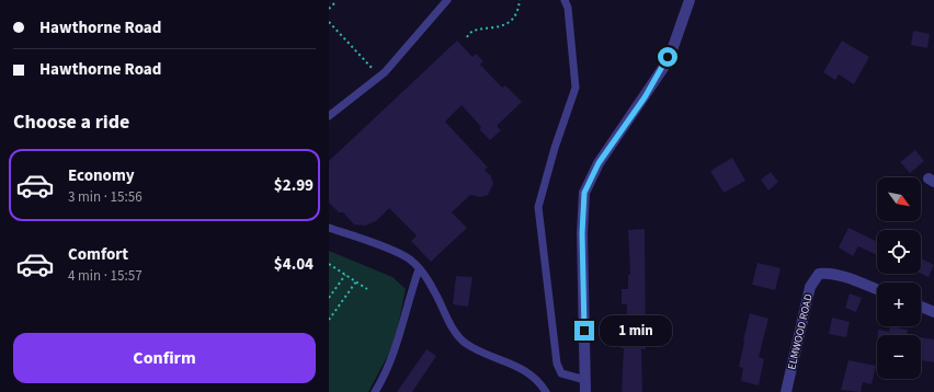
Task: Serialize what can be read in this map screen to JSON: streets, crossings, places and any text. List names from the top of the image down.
{
  "streets": {
    "street": ["ELMWOOD ROAD"]
  },
  "north": "bottom right",
  "page": {
    "banner": ["Hawthorne Road", "Hawthorne Road"],
    "heading": "Choose a ride",
    "list": [
      {
        "name": "Economy",
        "note": "3 min · 15:56",
        "value": "$2.99"
      },
      {
        "name": "Comfort",
        "note": "4 min · 15:57",
        "value": "$4.04"
      }
    ],
    "map_buttons": ["+", "−"],
    "bubble": "1 min",
    "buttons": "Confirm"
  }
}
